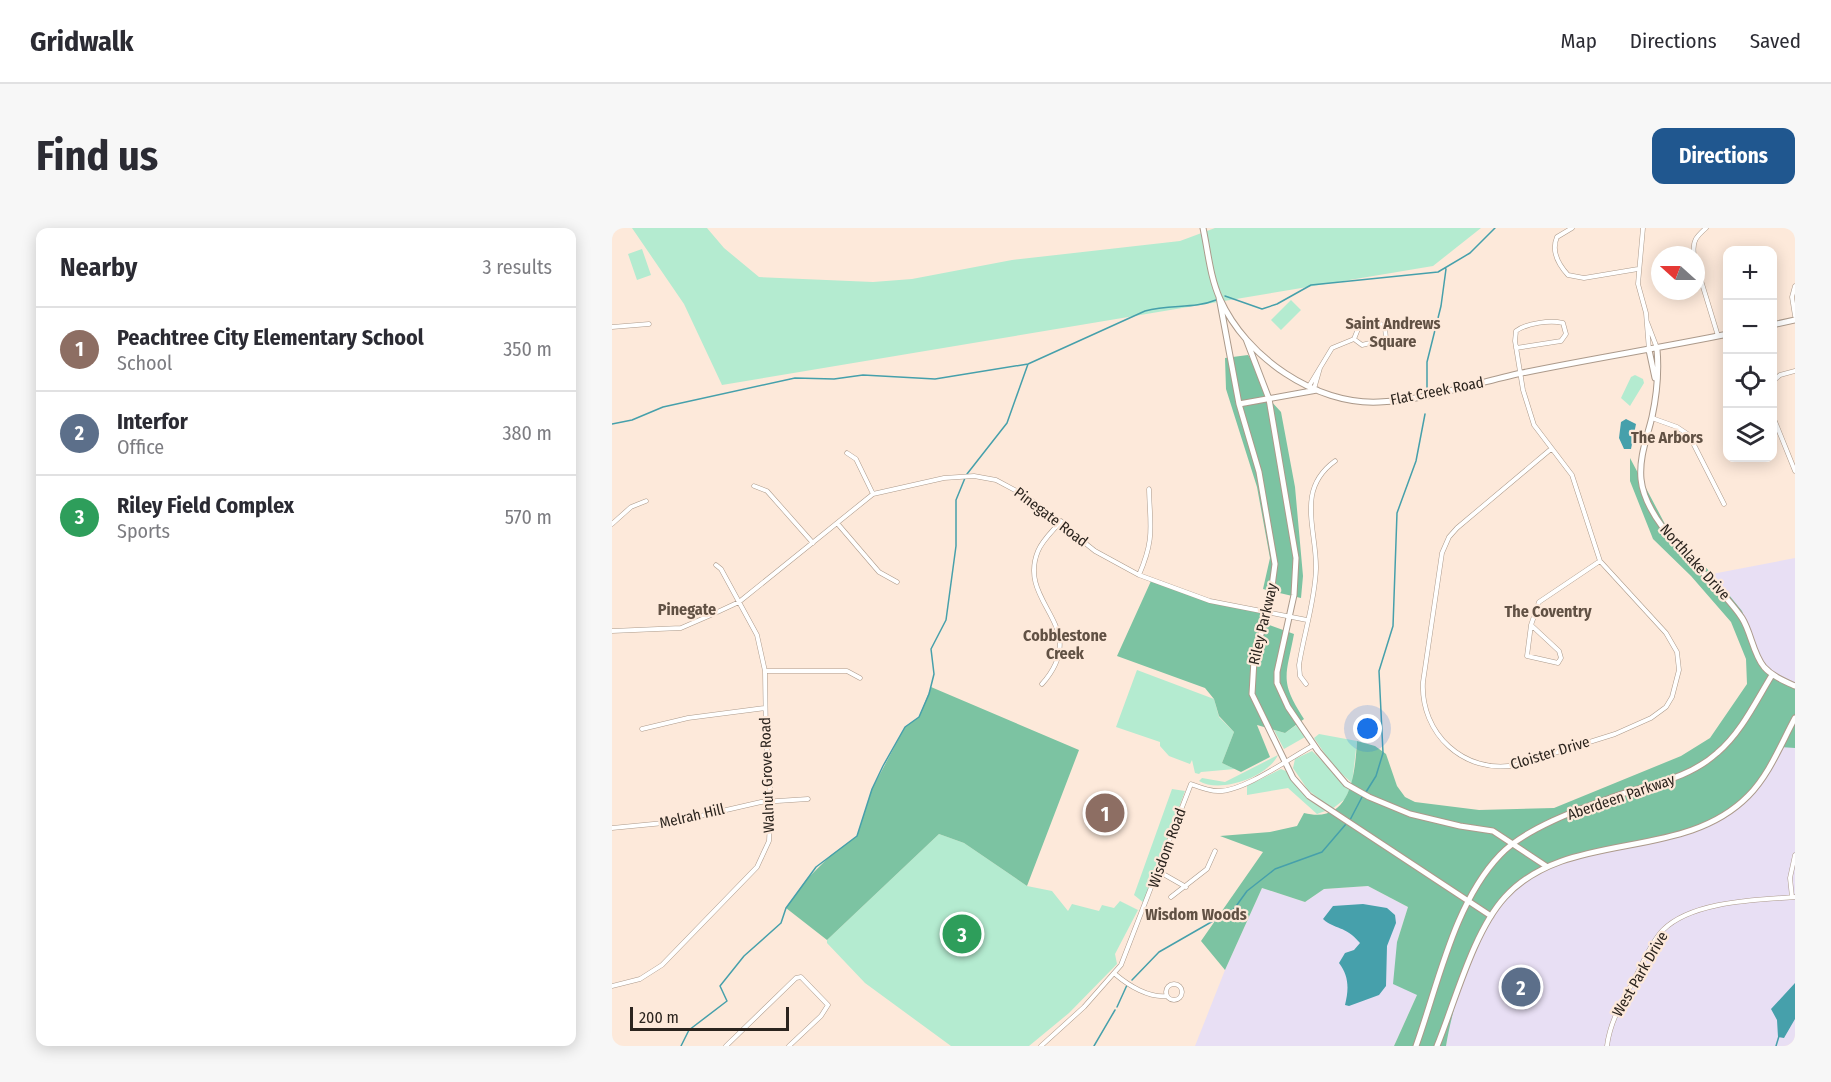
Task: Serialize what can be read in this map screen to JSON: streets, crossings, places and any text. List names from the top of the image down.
{
  "streets": {
    "street": [
      "Flat Creek Road",
      "Pinegate Road",
      "Northlake Drive",
      "Riley Parkway",
      "Cloister Drive",
      "Walnut Grove Road",
      "Aberdeen Parkway",
      "Melrah Hill",
      "Wisdom Road",
      "West Park Drive"
    ]
  },
  "crossings": [
    ["Flat Creek Road", "Northlake Drive"],
    ["Flat Creek Road", "Riley Parkway"],
    ["Flat Creek Road", "Cloister Drive"],
    ["Pinegate Road", "Riley Parkway"],
    ["Pinegate Road", "Walnut Grove Road"],
    ["Northlake Drive", "Aberdeen Parkway"],
    ["Riley Parkway", "Aberdeen Parkway"],
    ["Riley Parkway", "Wisdom Road"],
    ["Walnut Grove Road", "Melrah Hill"]
  ],
  "districts": [
    "Saint Andrews Square",
    "The Arbors",
    "Pinegate",
    "The Coventry",
    "Cobblestone Creek",
    "Wisdom Woods"
  ],
  "scale_bar": "200 m",
  "north": "left",
  "page": {
    "header": "Gridwalk",
    "nav": ["Map", "Directions", "Saved"],
    "buttons": "Directions",
    "title": "Find us",
    "heading": ["Nearby", "3 results"],
    "map_buttons": ["+", "−"],
    "list": [
      {
        "mark": "1",
        "name": "Peachtree City Elementary School",
        "note": "School",
        "value": "350 m"
      },
      {
        "mark": "2",
        "name": "Interfor",
        "note": "Office",
        "value": "380 m"
      },
      {
        "mark": "3",
        "name": "Riley Field Complex",
        "note": "Sports",
        "value": "570 m"
      }
    ],
    "pins": ["1", "3", "2"],
    "scale": "200 m"
  }
}
